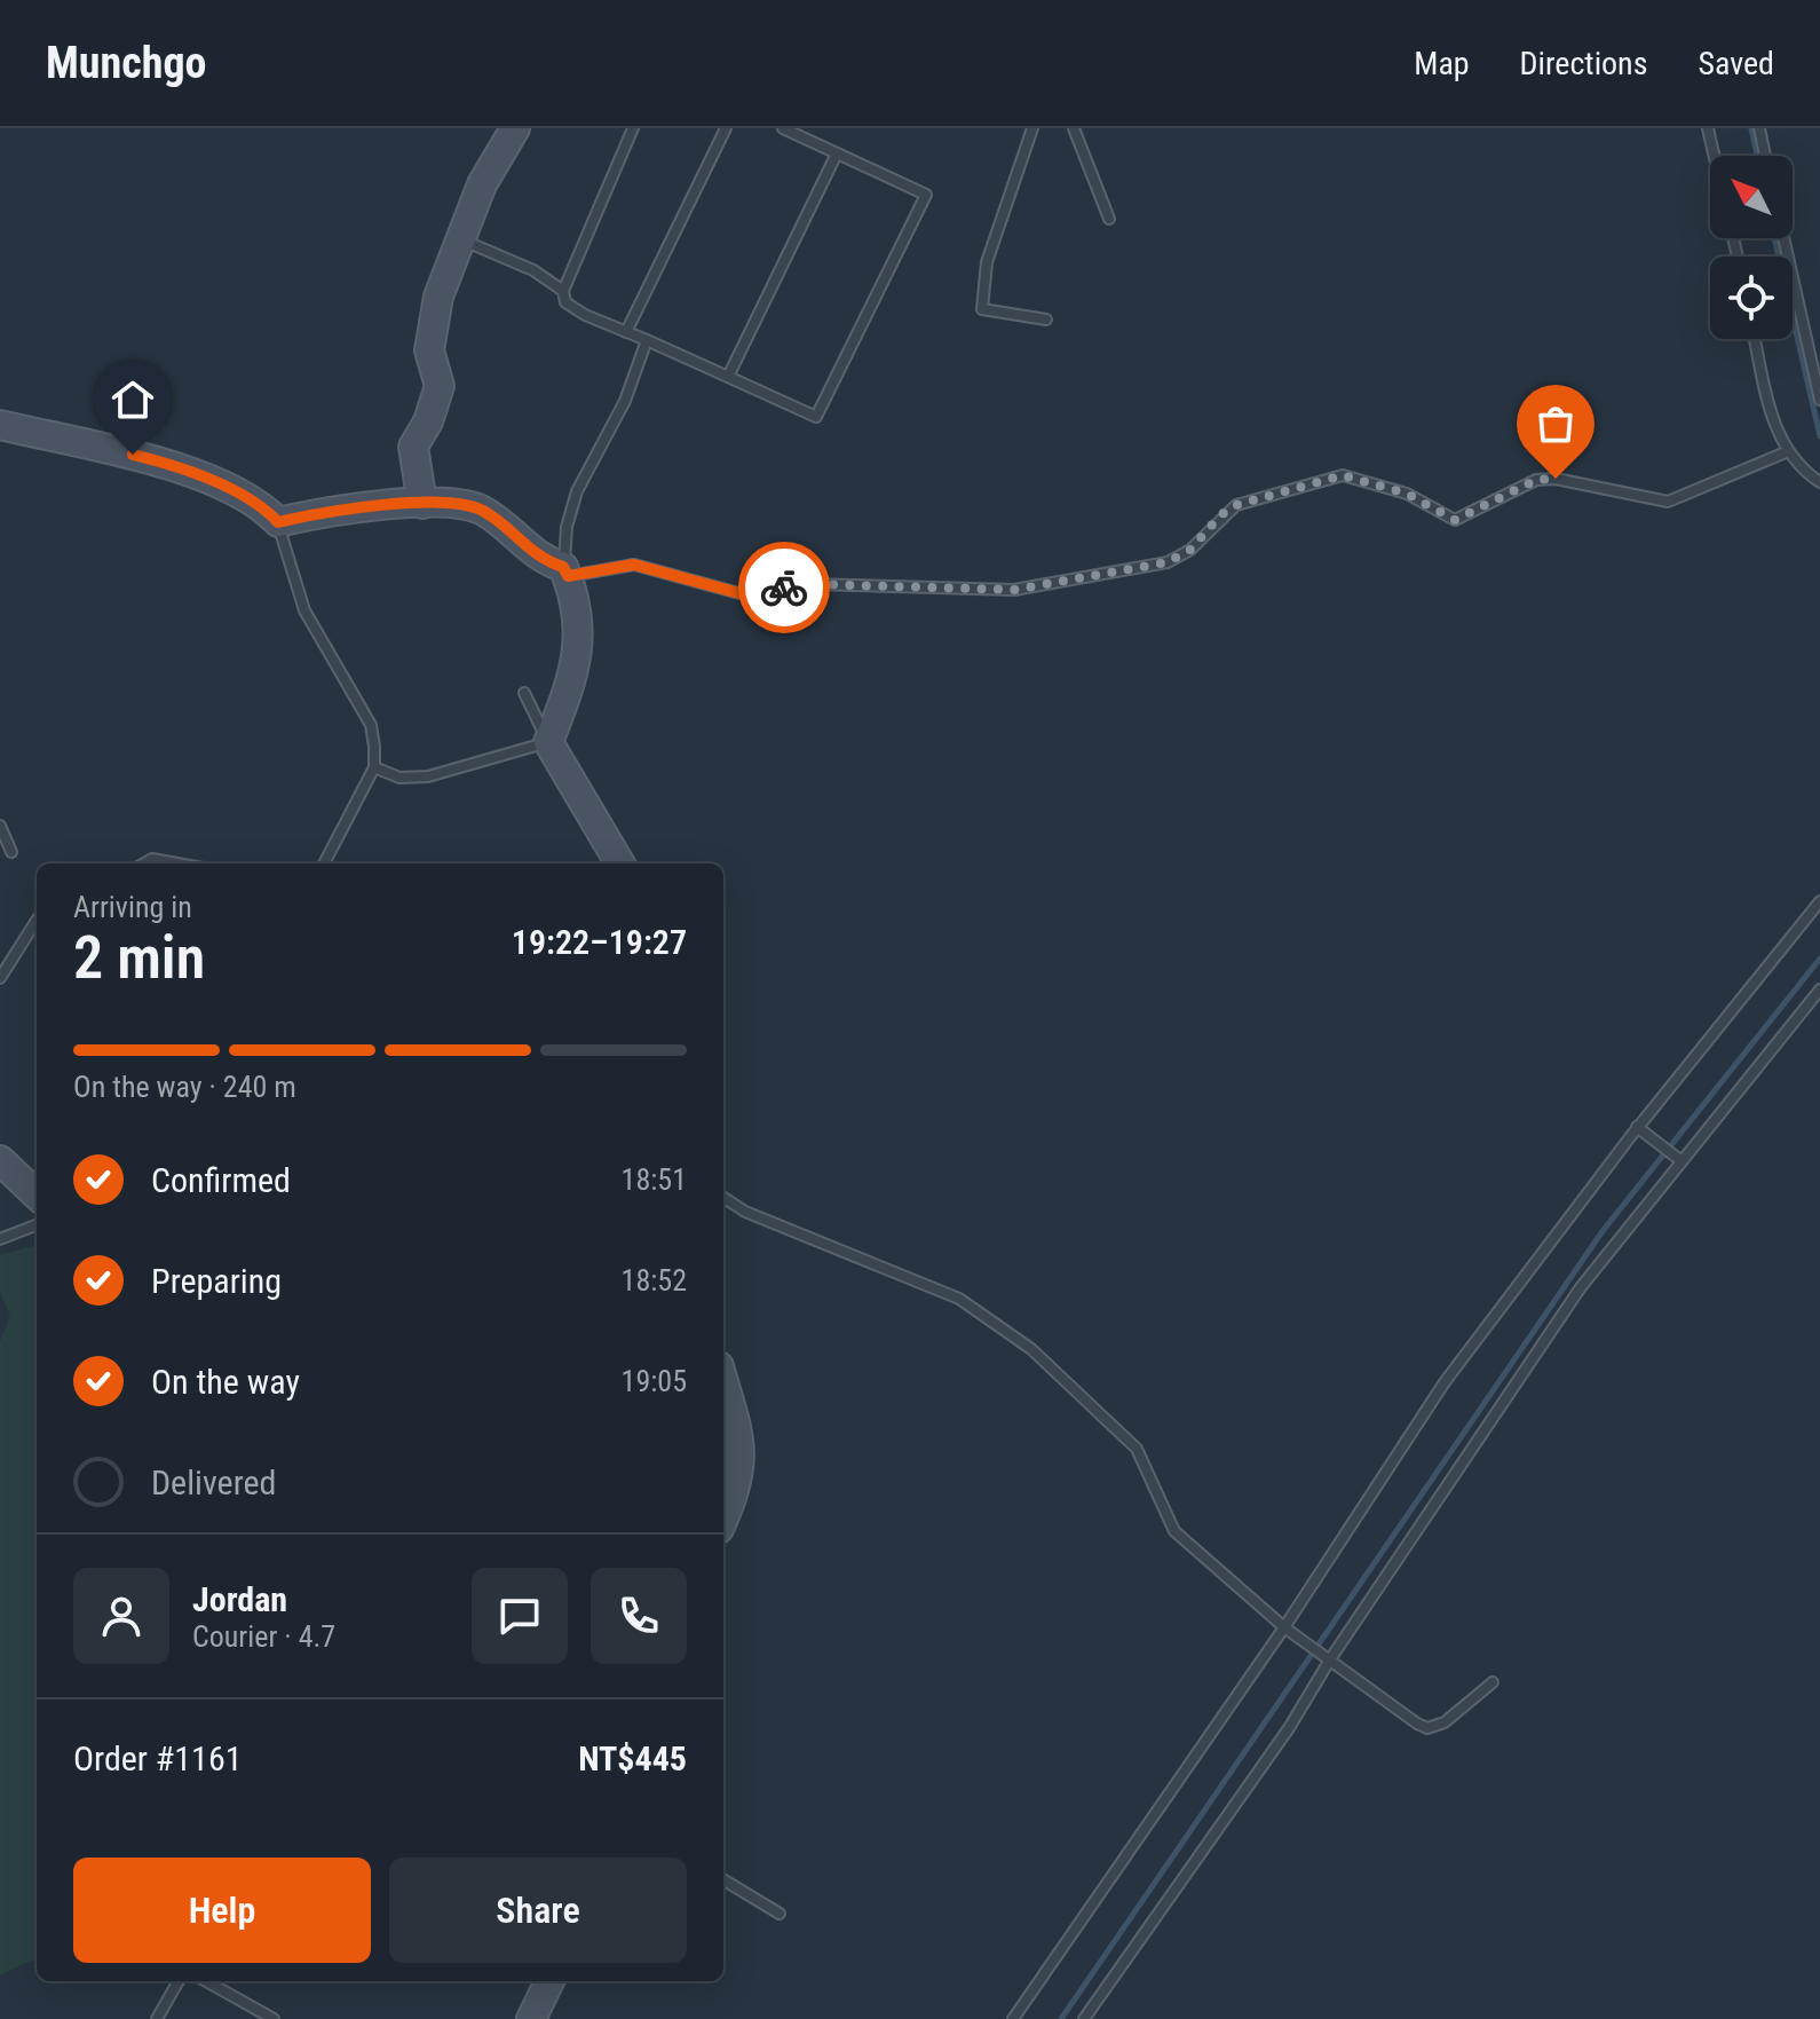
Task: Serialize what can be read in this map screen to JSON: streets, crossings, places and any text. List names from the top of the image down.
{
  "north": "top left",
  "page": {
    "header": "Munchgo",
    "nav": ["Map", "Directions", "Saved"],
    "heading": ["2 min", "Arriving in", "19:22–19:27"],
    "panel": [
      "Jordan",
      "Courier · 4.7",
      "Order #1161",
      "NT$445"
    ],
    "bar": "On the way · 240 m",
    "list": [
      ["Confirmed", "18:51"],
      ["Preparing", "18:52"],
      ["On the way", "19:05"],
      "Delivered"
    ],
    "buttons": ["Help", "Share"]
  }
}
